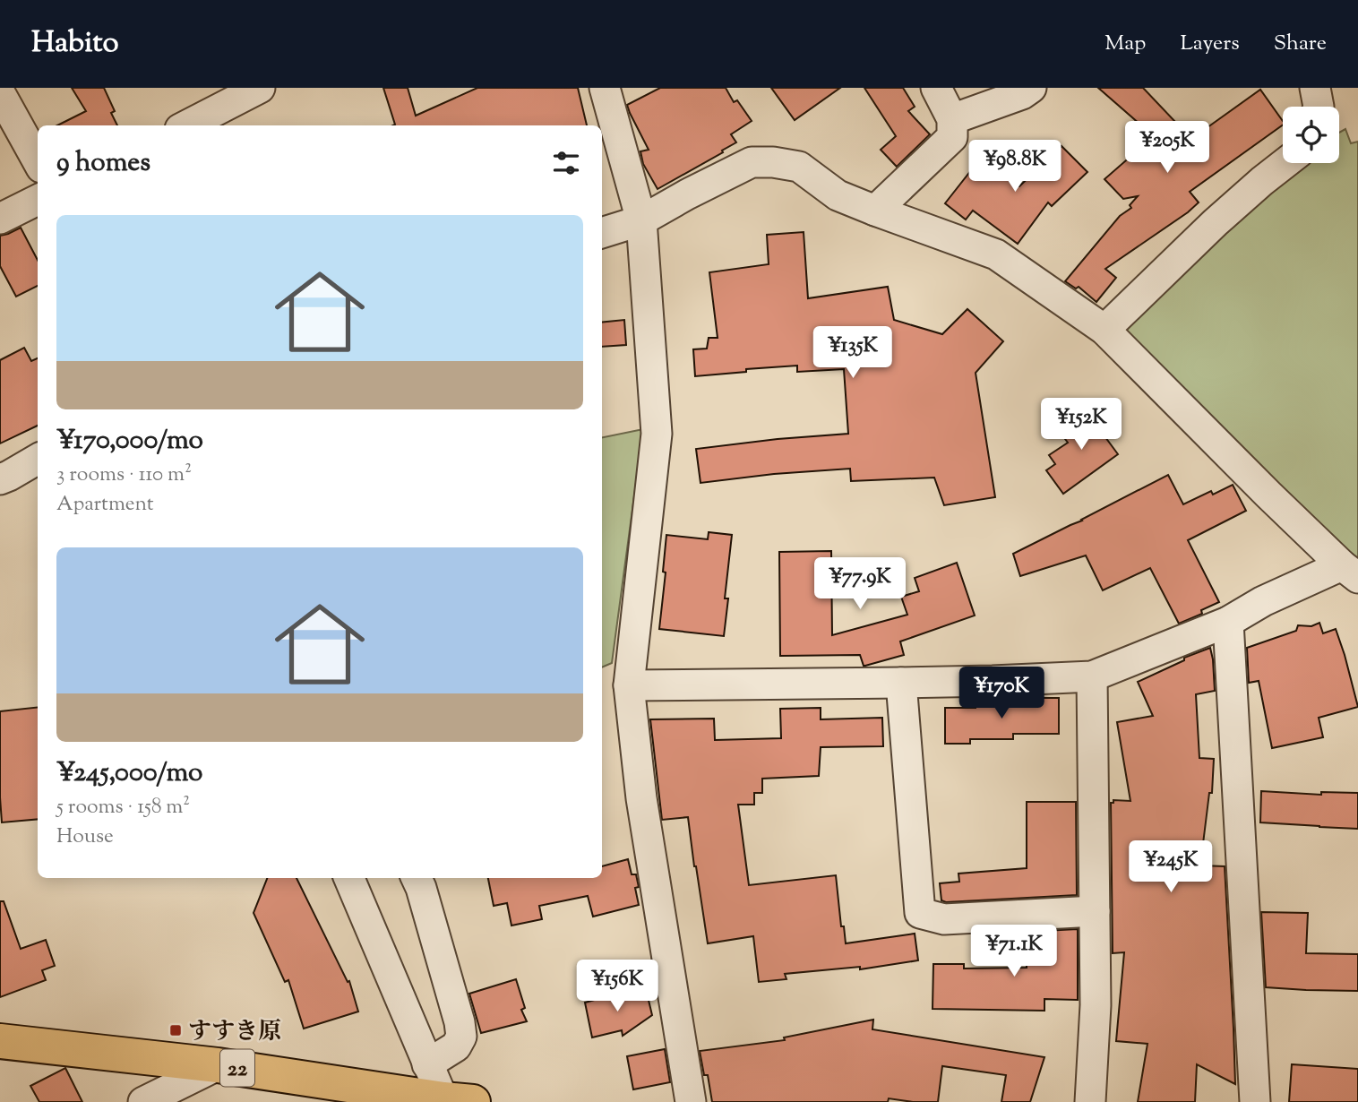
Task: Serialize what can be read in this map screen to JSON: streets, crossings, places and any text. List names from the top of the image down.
{
  "streets": {
    "main road": ["22"]
  },
  "places": {
    "transit": ["すすき原"]
  },
  "page": {
    "header": "Habito",
    "nav": ["Map", "Layers", "Share"],
    "price": [
      "¥205K",
      "¥98.8K",
      "¥135K",
      "¥152K",
      "¥77.9K",
      "¥170K",
      "¥245K",
      "¥71.1K",
      "¥156K"
    ],
    "heading": "9 homes",
    "list": [
      {
        "name": "¥170,000/mo",
        "note": "3 rooms · 110 m² · Apartment"
      },
      {
        "name": "¥245,000/mo",
        "note": "5 rooms · 158 m² · House"
      }
    ]
  }
}
